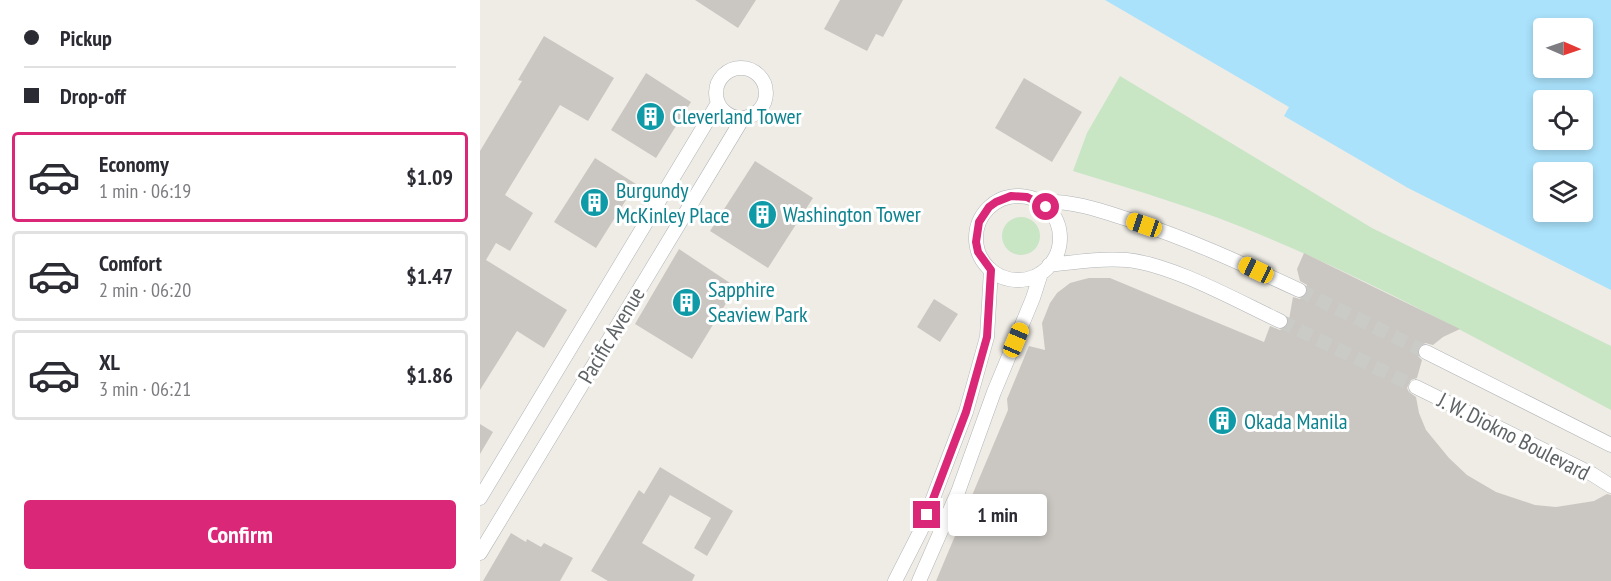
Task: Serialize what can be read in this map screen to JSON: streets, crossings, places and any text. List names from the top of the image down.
{
  "streets": {
    "street": ["Pacific Avenue", "J. W. Diokno Boulevard"]
  },
  "places": {
    "building": [
      "Cleverland Tower",
      "Burgundy McKinley Place",
      "Washington Tower",
      "Sapphire Seaview Park",
      "Okada Manila"
    ]
  },
  "north": "right",
  "page": {
    "banner": ["Pickup", "Drop-off"],
    "list": [
      {
        "name": "Economy",
        "note": "1 min · 06:19",
        "value": "$1.09"
      },
      {
        "name": "Comfort",
        "note": "2 min · 06:20",
        "value": "$1.47"
      },
      {
        "name": "XL",
        "note": "3 min · 06:21",
        "value": "$1.86"
      }
    ],
    "buttons": "Confirm",
    "bubble": "1 min"
  }
}
